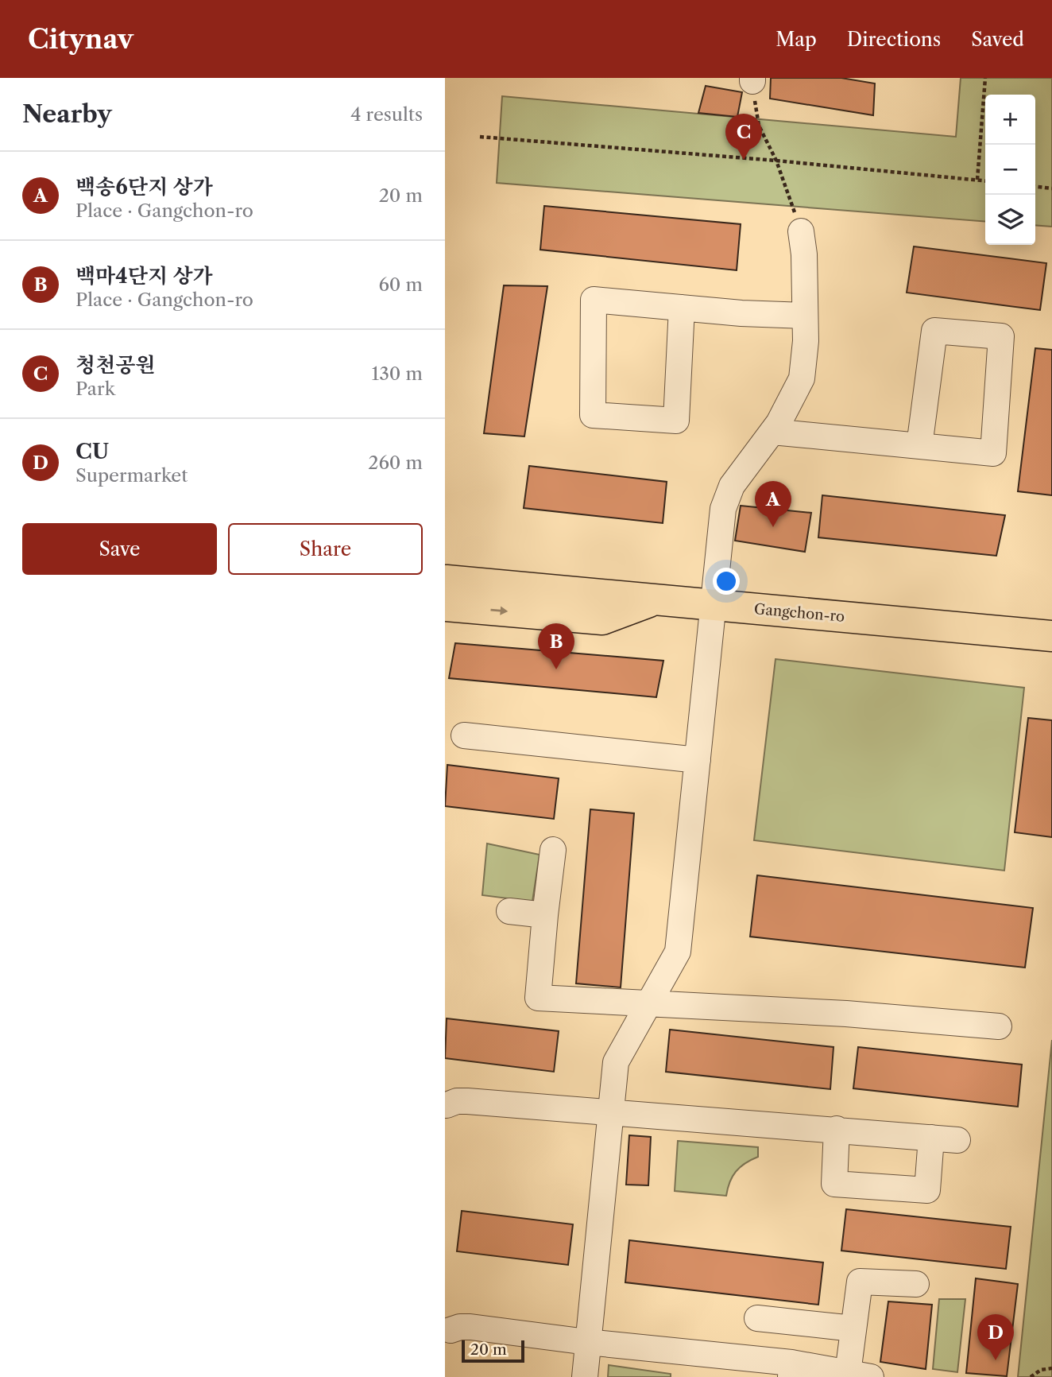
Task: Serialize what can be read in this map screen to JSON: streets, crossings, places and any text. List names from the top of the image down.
{
  "streets": {
    "main road": ["Gangchon-ro"]
  },
  "scale_bar": "20 m",
  "page": {
    "header": "Citynav",
    "nav": ["Map", "Directions", "Saved"],
    "heading": ["Nearby", "4 results"],
    "map_buttons": ["+", "−"],
    "pins": [
      "C",
      "A",
      "B",
      "D"
    ],
    "list": [
      {
        "mark": "A",
        "name": "백송6단지 상가",
        "note": "Place · Gangchon-ro",
        "value": "20 m"
      },
      {
        "mark": "B",
        "name": "백마4단지 상가",
        "note": "Place · Gangchon-ro",
        "value": "60 m"
      },
      {
        "mark": "C",
        "name": "청천공원",
        "note": "Park",
        "value": "130 m"
      },
      {
        "mark": "D",
        "name": "CU",
        "note": "Supermarket",
        "value": "260 m"
      }
    ],
    "buttons": ["Save", "Share"],
    "scale": "20 m"
  }
}
